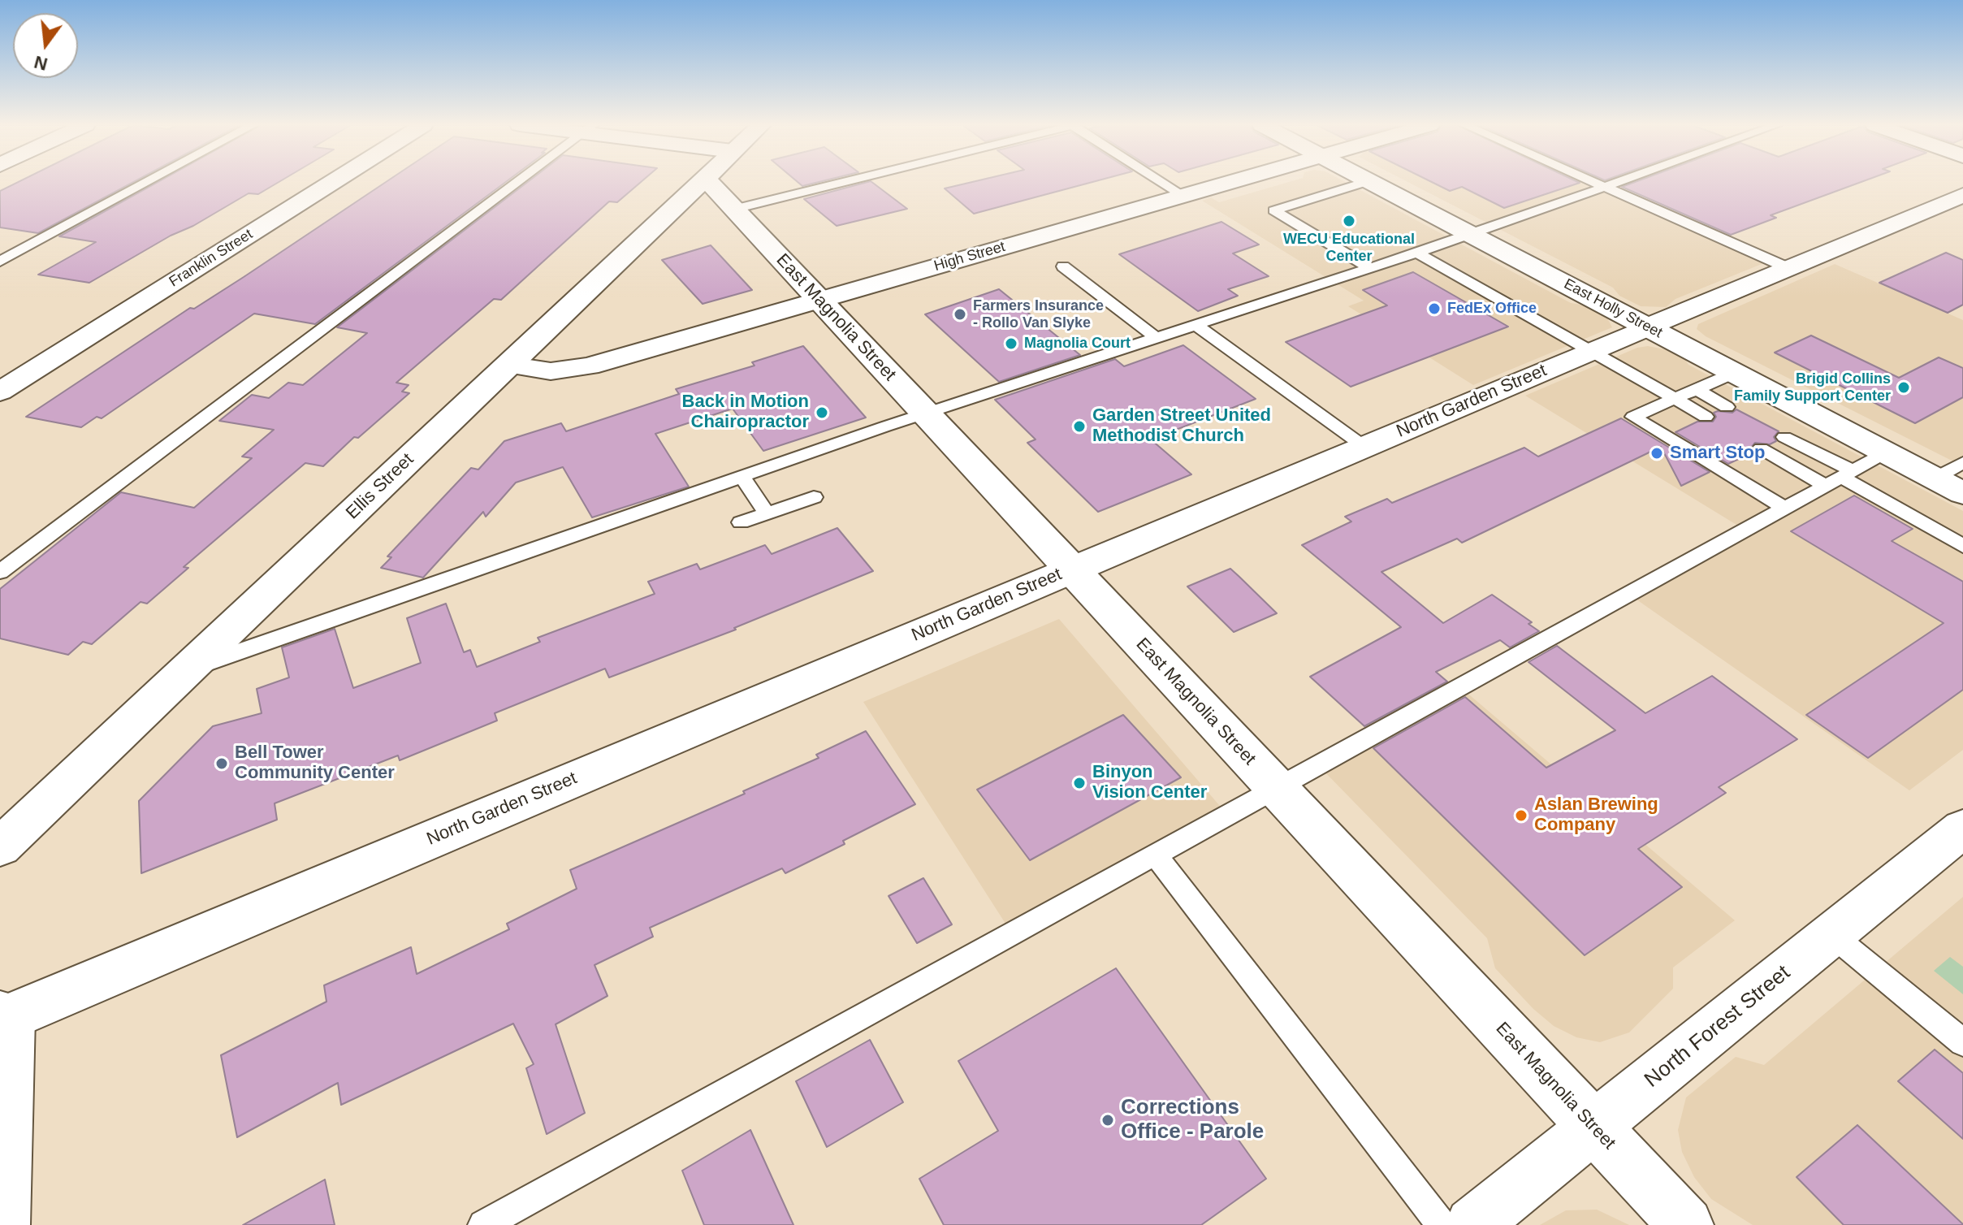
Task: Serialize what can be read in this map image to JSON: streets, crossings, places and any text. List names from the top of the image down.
{
  "streets": {
    "street": [
      "High Street",
      "Franklin Street",
      "East Holly Street",
      "East Magnolia Street",
      "North Garden Street",
      "Ellis Street",
      "North Forest Street"
    ]
  },
  "crossings": [
    ["High Street", "East Magnolia Street"],
    ["High Street", "Ellis Street"],
    ["East Holly Street", "North Garden Street"],
    ["East Magnolia Street", "North Garden Street"],
    ["East Magnolia Street", "North Forest Street"]
  ],
  "places": [
    "WECU Educational Center",
    "FedEx Office",
    "Farmers Insurance - Rollo Van Slyke",
    "Magnolia Court",
    "Brigid Collins Family Support Center",
    "Back in Motion Chairopractor",
    "Garden Street United Methodist Church",
    "Smart Stop",
    "Bell Tower Community Center",
    "Binyon Vision Center",
    "Aslan Brewing Company",
    "Corrections Office - Parole"
  ],
  "north": "bottom"
}
